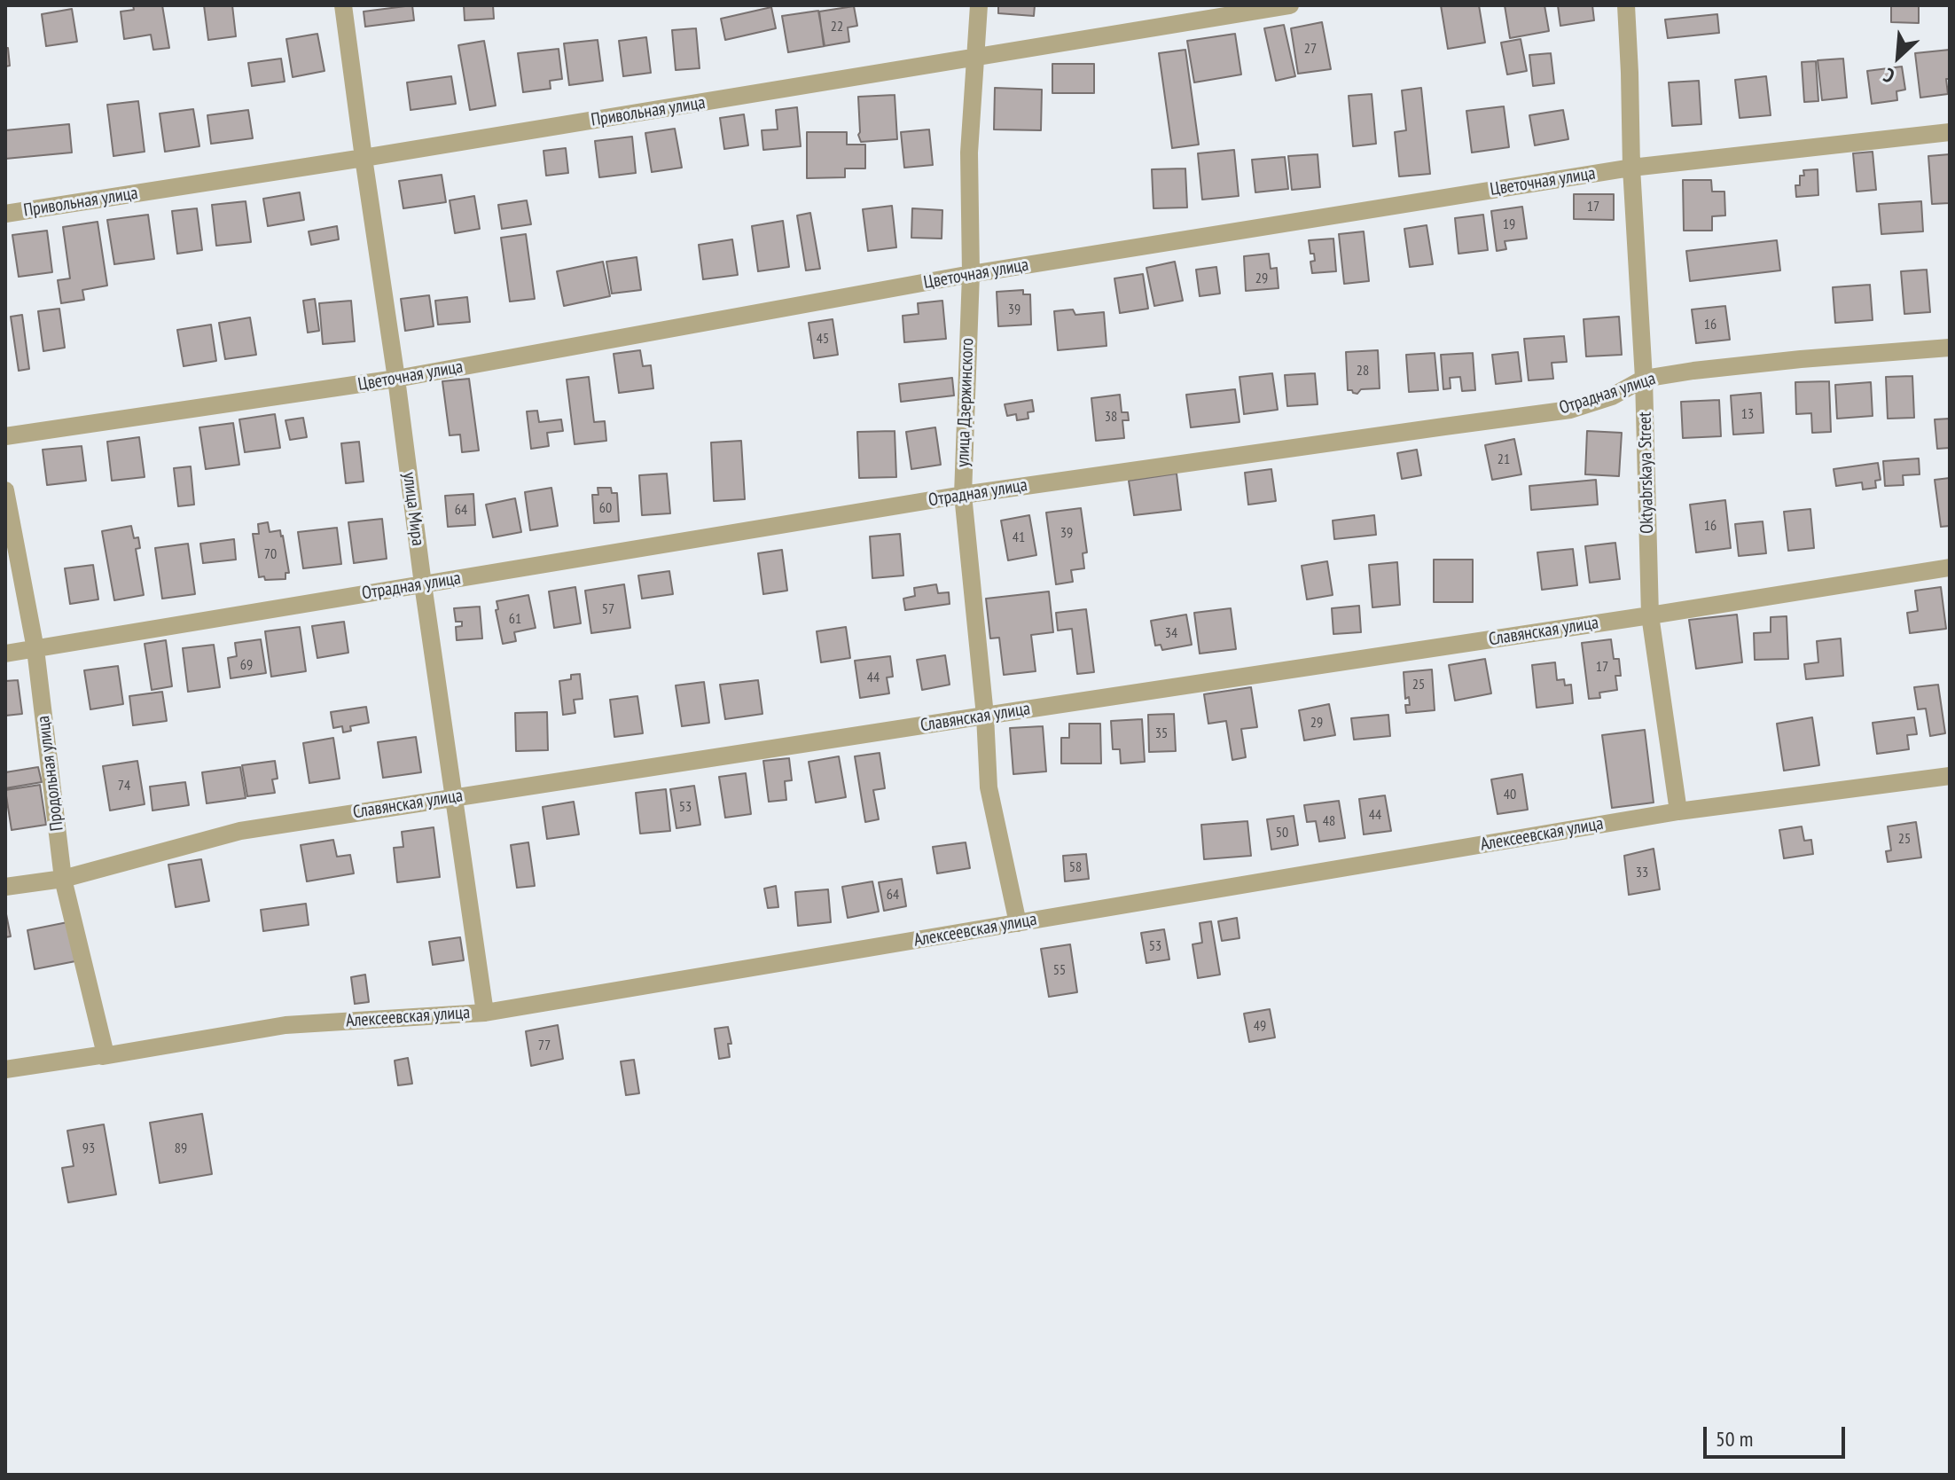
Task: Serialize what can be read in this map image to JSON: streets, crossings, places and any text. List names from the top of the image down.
{
  "streets": {
    "street": [
      "Привольная улица",
      "Цветочная улица",
      "Отрадная улица",
      "улица Дзержинского",
      "Oktyabrskaya Street",
      "улица Мира",
      "Славянская улица",
      "Продольная улица",
      "Алексеевская улица"
    ]
  },
  "crossings": [
    ["Привольная улица", "улица Дзержинского"],
    ["Привольная улица", "улица Мира"],
    ["Цветочная улица", "улица Дзержинского"],
    ["Цветочная улица", "Oktyabrskaya Street"],
    ["Цветочная улица", "улица Мира"],
    ["Отрадная улица", "улица Дзержинского"],
    ["Отрадная улица", "Oktyabrskaya Street"],
    ["Отрадная улица", "улица Мира"],
    ["Отрадная улица", "Продольная улица"],
    ["улица Дзержинского", "Славянская улица"],
    ["улица Дзержинского", "Алексеевская улица"],
    ["Oktyabrskaya Street", "Славянская улица"],
    ["Oktyabrskaya Street", "Алексеевская улица"],
    ["улица Мира", "Славянская улица"],
    ["улица Мира", "Алексеевская улица"],
    ["Славянская улица", "Продольная улица"],
    ["Продольная улица", "Алексеевская улица"]
  ],
  "house_numbers": [
    "22",
    "27",
    "17",
    "19",
    "29",
    "39",
    "16",
    "45",
    "28",
    "13",
    "38",
    "21",
    "60",
    "64",
    "16",
    "39",
    "41",
    "70",
    "57",
    "61",
    "34",
    "69",
    "17",
    "44",
    "25",
    "29",
    "35",
    "74",
    "40",
    "53",
    "44",
    "48",
    "50",
    "25",
    "58",
    "33",
    "64",
    "53",
    "55",
    "49",
    "77",
    "93",
    "89"
  ],
  "scale_bar": "50 m",
  "north": "bottom left"
}
